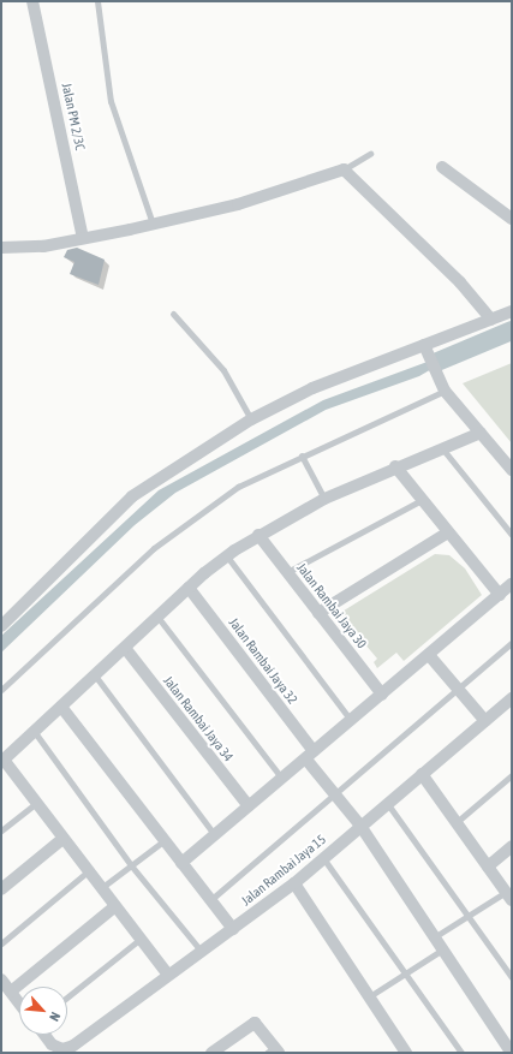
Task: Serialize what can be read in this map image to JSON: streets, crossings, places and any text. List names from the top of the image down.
{
  "streets": {
    "street": [
      "Jalan PM 2/3C",
      "Jalan Rambai Jaya 30",
      "Jalan Rambai Jaya 32",
      "Jalan Rambai Jaya 34",
      "Jalan Rambai Jaya 15"
    ]
  },
  "crossings": [
    ["Jalan Rambai Jaya 32", "Jalan Rambai Jaya 15"]
  ],
  "north": "bottom right"
}
